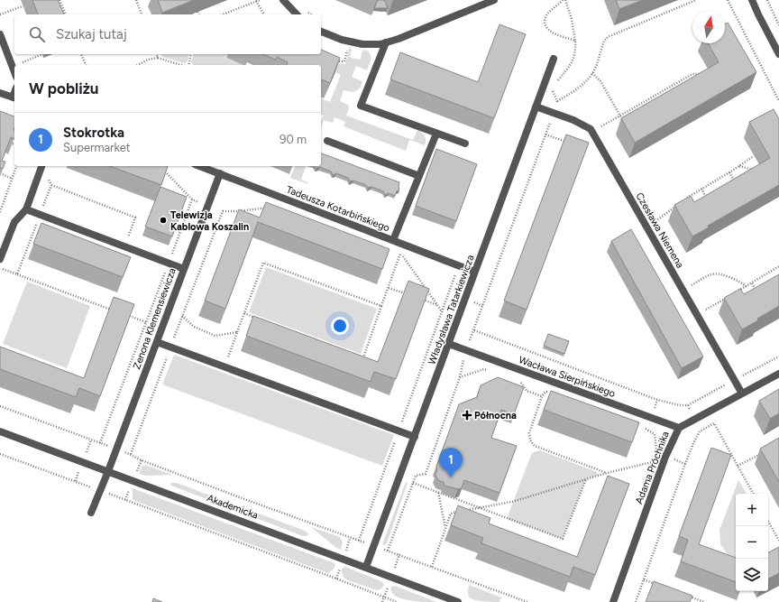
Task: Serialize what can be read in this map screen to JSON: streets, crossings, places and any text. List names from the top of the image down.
{
  "streets": {
    "street": [
      "Tadeusza Kotarbińskiego",
      "Czesława Niemena",
      "Władysława Tatarkiewicza",
      "Zenona Klemensiewicza",
      "Wacława Sierpińskiego",
      "Adama Próchnika",
      "Akademicka"
    ]
  },
  "crossings": [
    ["Tadeusza Kotarbińskiego", "Władysława Tatarkiewicza"],
    ["Tadeusza Kotarbińskiego", "Zenona Klemensiewicza"],
    ["Czesława Niemena", "Władysława Tatarkiewicza"],
    ["Czesława Niemena", "Adama Próchnika"],
    ["Władysława Tatarkiewicza", "Wacława Sierpińskiego"],
    ["Władysława Tatarkiewicza", "Akademicka"],
    ["Zenona Klemensiewicza", "Akademicka"],
    ["Wacława Sierpińskiego", "Adama Próchnika"]
  ],
  "places": {
    "other": ["Telewizja Kablowa Koszalin"],
    "health": ["Północna"]
  },
  "north": "top",
  "page": {
    "search": "Szukaj tutaj",
    "heading": "W pobliżu",
    "list": [
      {
        "mark": "1",
        "name": "Stokrotka",
        "note": "Supermarket",
        "value": "90 m"
      }
    ],
    "pins": "1",
    "map_buttons": ["+", "−"]
  }
}
